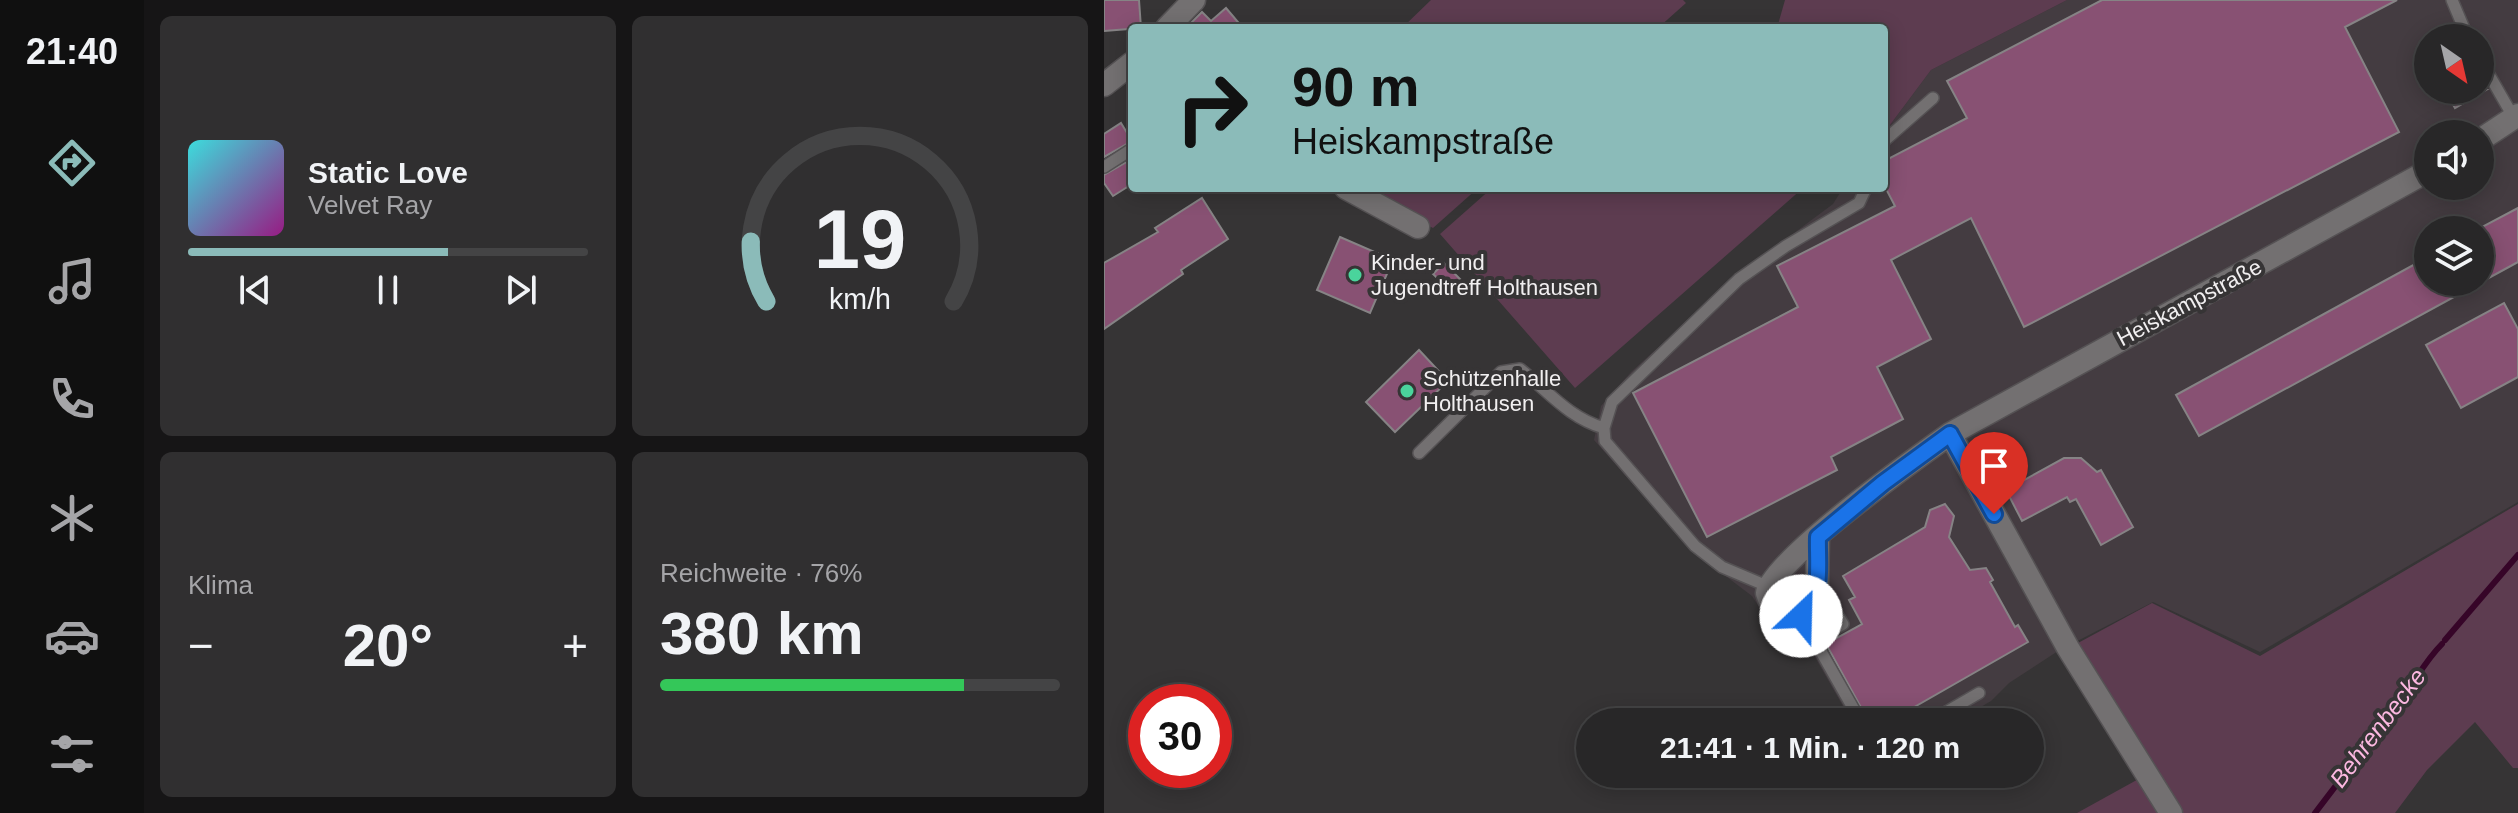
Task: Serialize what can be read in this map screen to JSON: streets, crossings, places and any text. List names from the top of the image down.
{
  "streets": {
    "street": ["Heiskampstraße"]
  },
  "water": ["Behrenbecke"],
  "places": ["Kinder- und Jugendtreff Holthausen", "Schützenhalle Holthausen"],
  "north": "bottom right",
  "page": {
    "tabs": "21:40",
    "turn": ["90 m", "Heiskampstraße"],
    "song": ["Static Love", "Velvet Ray"],
    "tile": [
      "Klima",
      ["Reichweite · 76%", "380 km"]
    ],
    "heat": ["−", "20°", "+"],
    "limit": "30",
    "trip": "21:41 · 1 Min. · 120 m",
    "gauge": ["19", "km/h"]
  }
}
